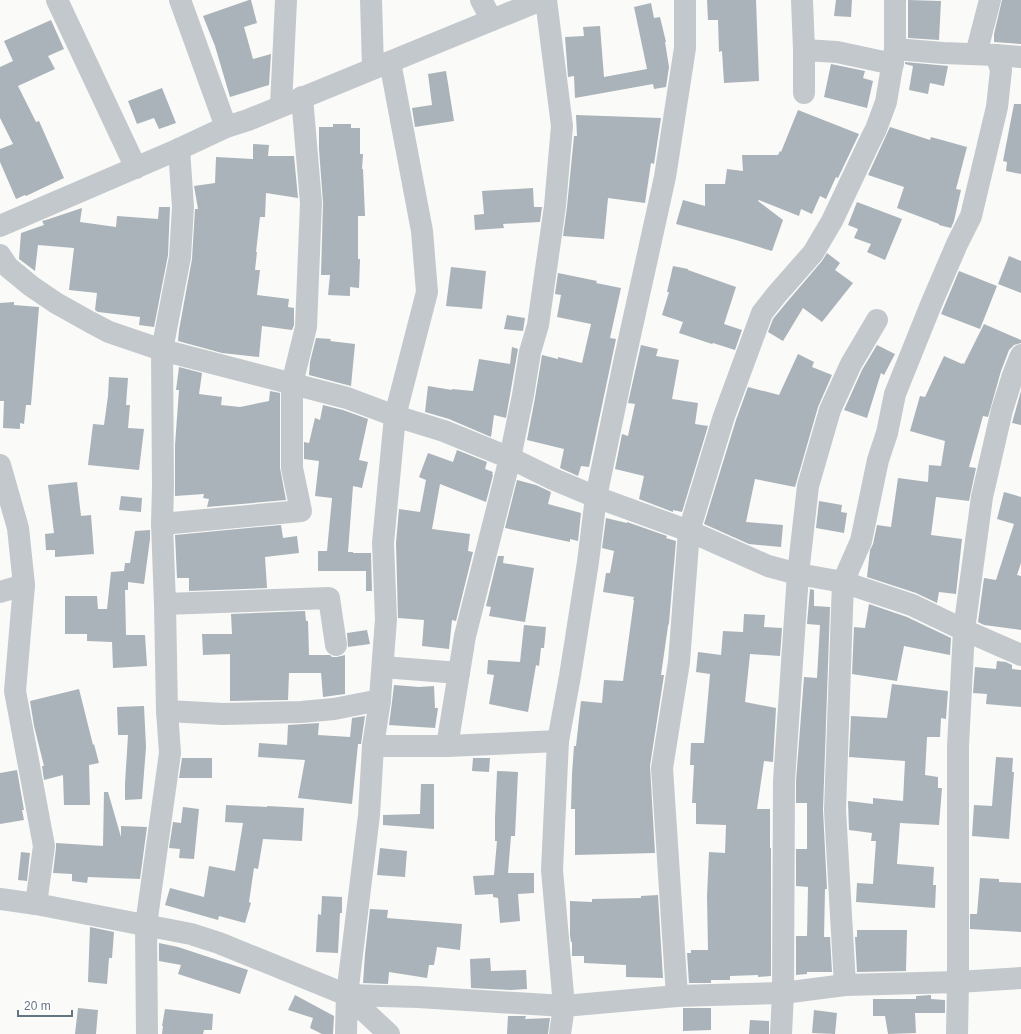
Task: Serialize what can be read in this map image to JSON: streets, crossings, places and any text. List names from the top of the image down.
{
  "scale_bar": "20 m"
}
